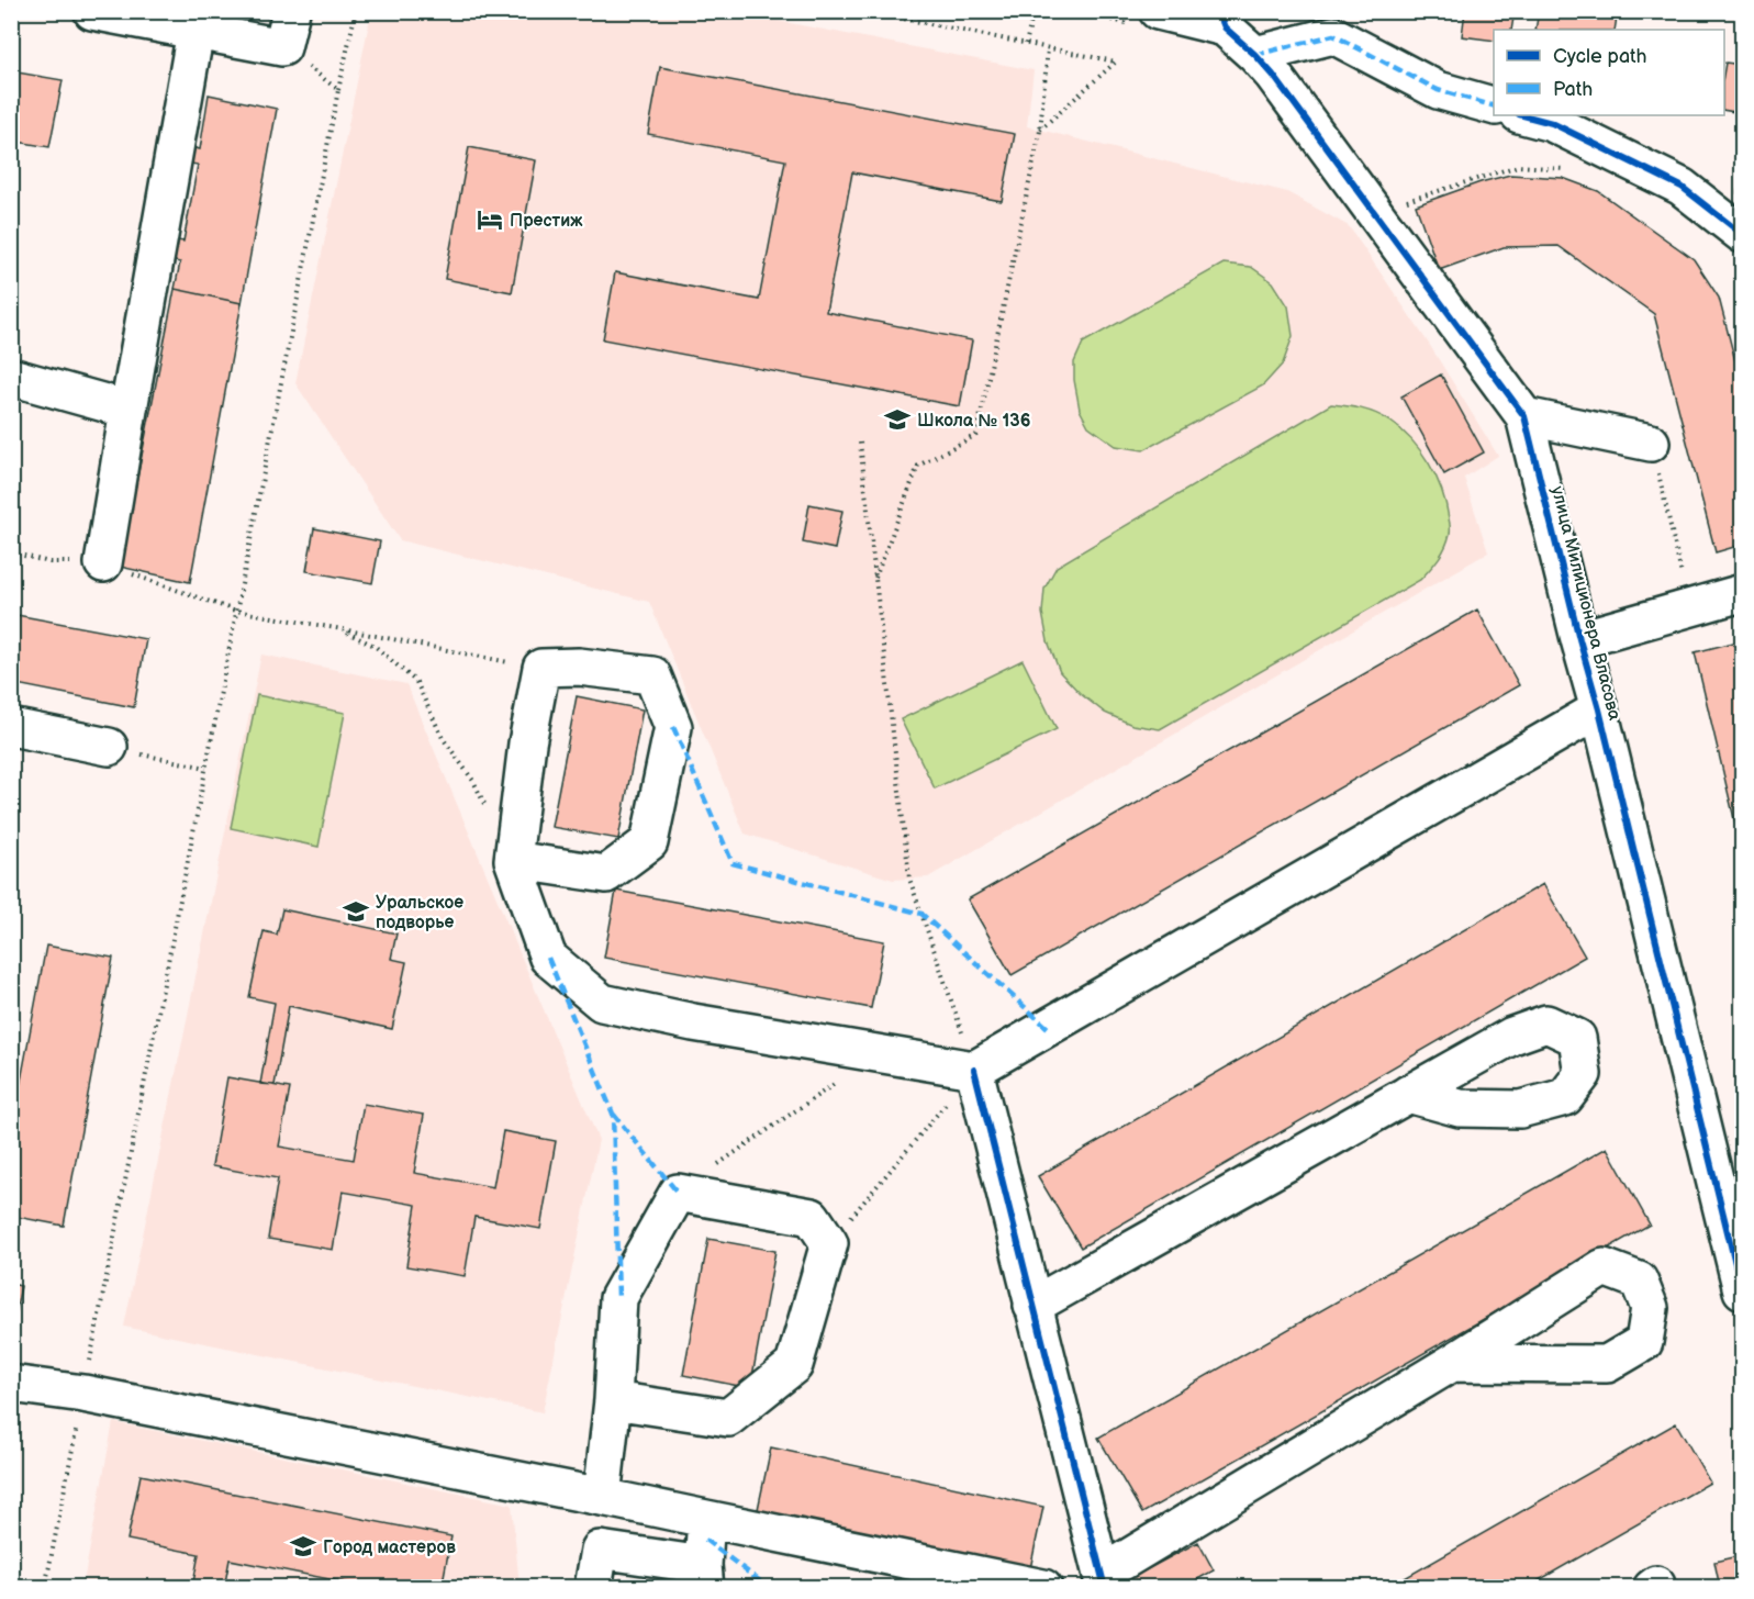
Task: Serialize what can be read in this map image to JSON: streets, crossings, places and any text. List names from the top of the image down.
{
  "streets": {
    "street": ["улица Милиционера Власова"]
  },
  "places": {
    "hotel": ["Престиж"],
    "school or university": ["Школа № 136", "Уральское подворье", "Город мастеров"]
  },
  "legend": ["Cycle path", "Path"]
}
